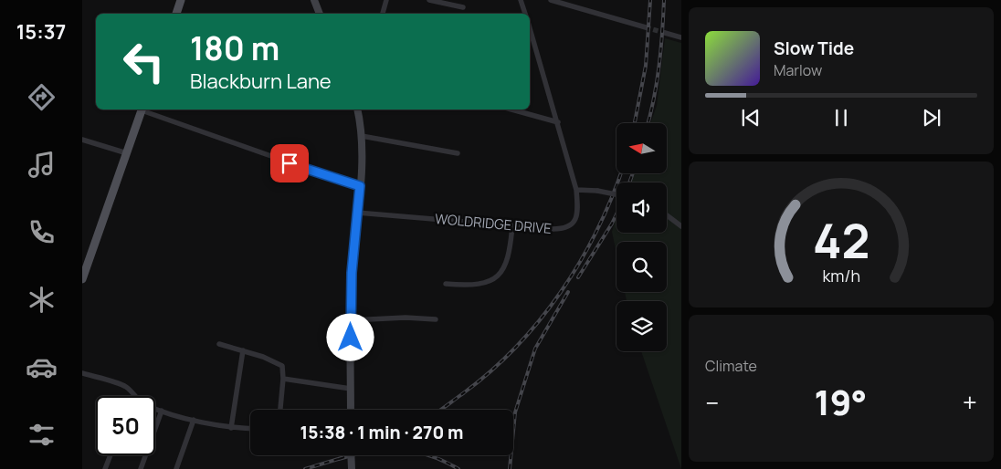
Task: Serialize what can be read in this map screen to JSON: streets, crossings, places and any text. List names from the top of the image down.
{
  "streets": {
    "street": ["WOLDRIDGE DRIVE"]
  },
  "north": "left",
  "page": {
    "tabs": "15:37",
    "turn": ["180 m", "Blackburn Lane"],
    "song": ["Slow Tide", "Marlow"],
    "tile": "Climate",
    "heat": ["−", "19°", "+"],
    "limit": "50",
    "trip": "15:38 · 1 min · 270 m",
    "gauge": ["42", "km/h"]
  }
}
